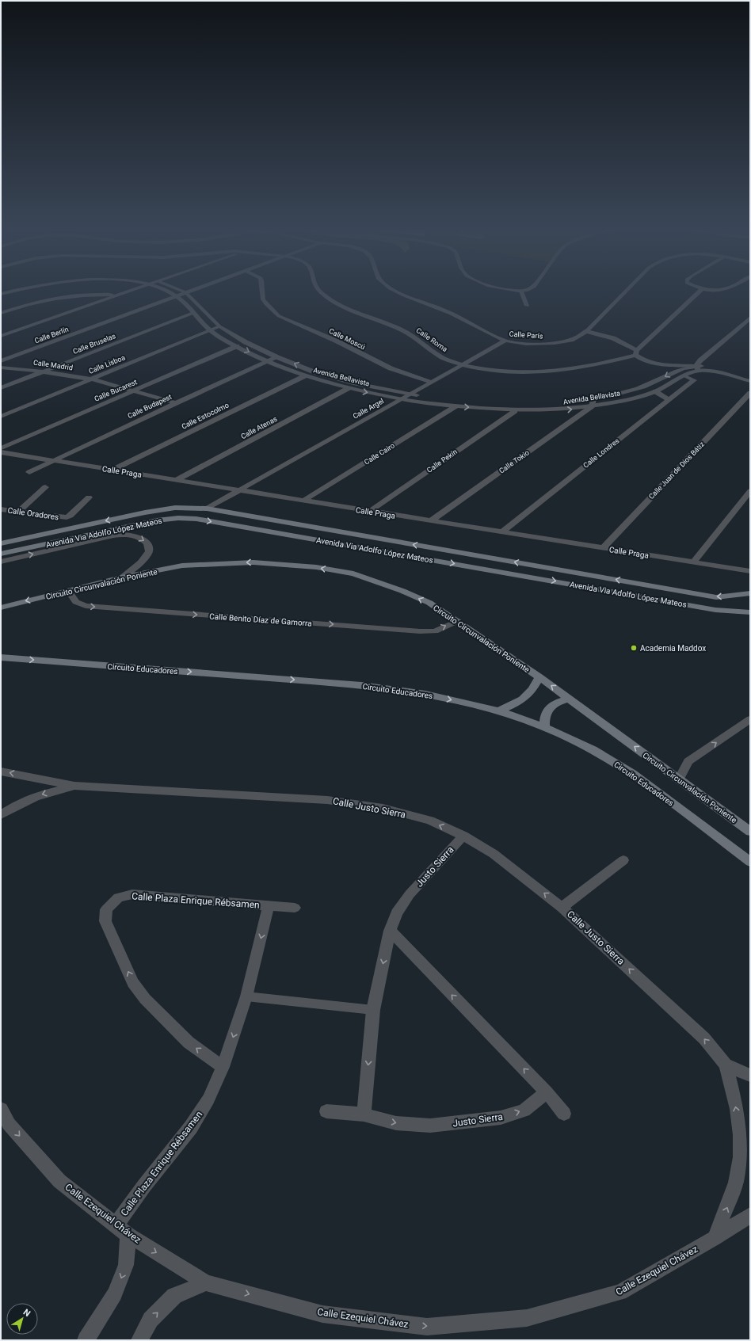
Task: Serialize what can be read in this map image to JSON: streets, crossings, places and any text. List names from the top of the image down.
{
  "streets": {
    "main road": ["Avenida Via Adolfo López Mateos", "Circuito Circunvalación Poniente", "Circuito Educadores"],
    "street": [
      "Calle Berlín",
      "Calle París",
      "Calle Moscú",
      "Calle Roma",
      "Calle Bruselas",
      "Calle Lisboa",
      "Calle Madrid",
      "Avenida Bellavista",
      "Calle Bucarest",
      "Calle Budapest",
      "Calle Argel",
      "Calle Estocolmo",
      "Calle Atenas",
      "Calle Londres",
      "Calle Cairo",
      "Calle Pekín",
      "Calle Tokio",
      "Calle Juan de Dios Bátiz",
      "Calle Praga",
      "Calle Oradores",
      "Calle Benito Díaz de Gamorra",
      "Calle Justo Sierra",
      "Justo Sierra",
      "Calle Plaza Enrique Rébsamen",
      "Calle Ezequiel Chávez"
    ]
  },
  "crossings": [
    ["Calle Berlín", "Avenida Bellavista"],
    ["Calle París", "Calle Argel"],
    ["Calle Moscú", "Calle Argel"],
    ["Calle Roma", "Calle Argel"],
    ["Calle Bruselas", "Calle Madrid"],
    ["Calle Bruselas", "Avenida Bellavista"],
    ["Calle Lisboa", "Calle Madrid"],
    ["Calle Lisboa", "Avenida Bellavista"],
    ["Calle Madrid", "Calle Bucarest"],
    ["Calle Madrid", "Calle Budapest"],
    ["Avenida Bellavista", "Calle Bucarest"],
    ["Avenida Bellavista", "Calle Budapest"],
    ["Avenida Bellavista", "Calle Argel"],
    ["Avenida Bellavista", "Calle Estocolmo"],
    ["Avenida Bellavista", "Calle Atenas"],
    ["Avenida Bellavista", "Calle Londres"],
    ["Avenida Bellavista", "Calle Cairo"],
    ["Avenida Bellavista", "Calle Pekín"],
    ["Avenida Bellavista", "Calle Tokio"],
    ["Calle Budapest", "Calle Praga"],
    ["Calle Argel", "Calle Praga"],
    ["Calle Argel", "Avenida Via Adolfo López Mateos"],
    ["Calle Estocolmo", "Calle Praga"],
    ["Calle Atenas", "Calle Praga"],
    ["Calle Londres", "Calle Praga"],
    ["Calle Cairo", "Calle Praga"],
    ["Calle Pekín", "Calle Praga"],
    ["Calle Tokio", "Calle Praga"],
    ["Calle Juan de Dios Bátiz", "Calle Praga"],
    ["Circuito Circunvalación Poniente", "Calle Benito Díaz de Gamorra"],
    ["Calle Justo Sierra", "Justo Sierra"],
    ["Calle Justo Sierra", "Calle Ezequiel Chávez"],
    ["Calle Plaza Enrique Rébsamen", "Calle Ezequiel Chávez"]
  ],
  "one_way": [
    "Circuito Circunvalación Poniente",
    "Calle Benito Díaz de Gamorra",
    "Circuito Educadores",
    "Calle Justo Sierra",
    "Calle Ezequiel Chávez"
  ],
  "places": ["Academia Maddox"],
  "north": "top right"
}
